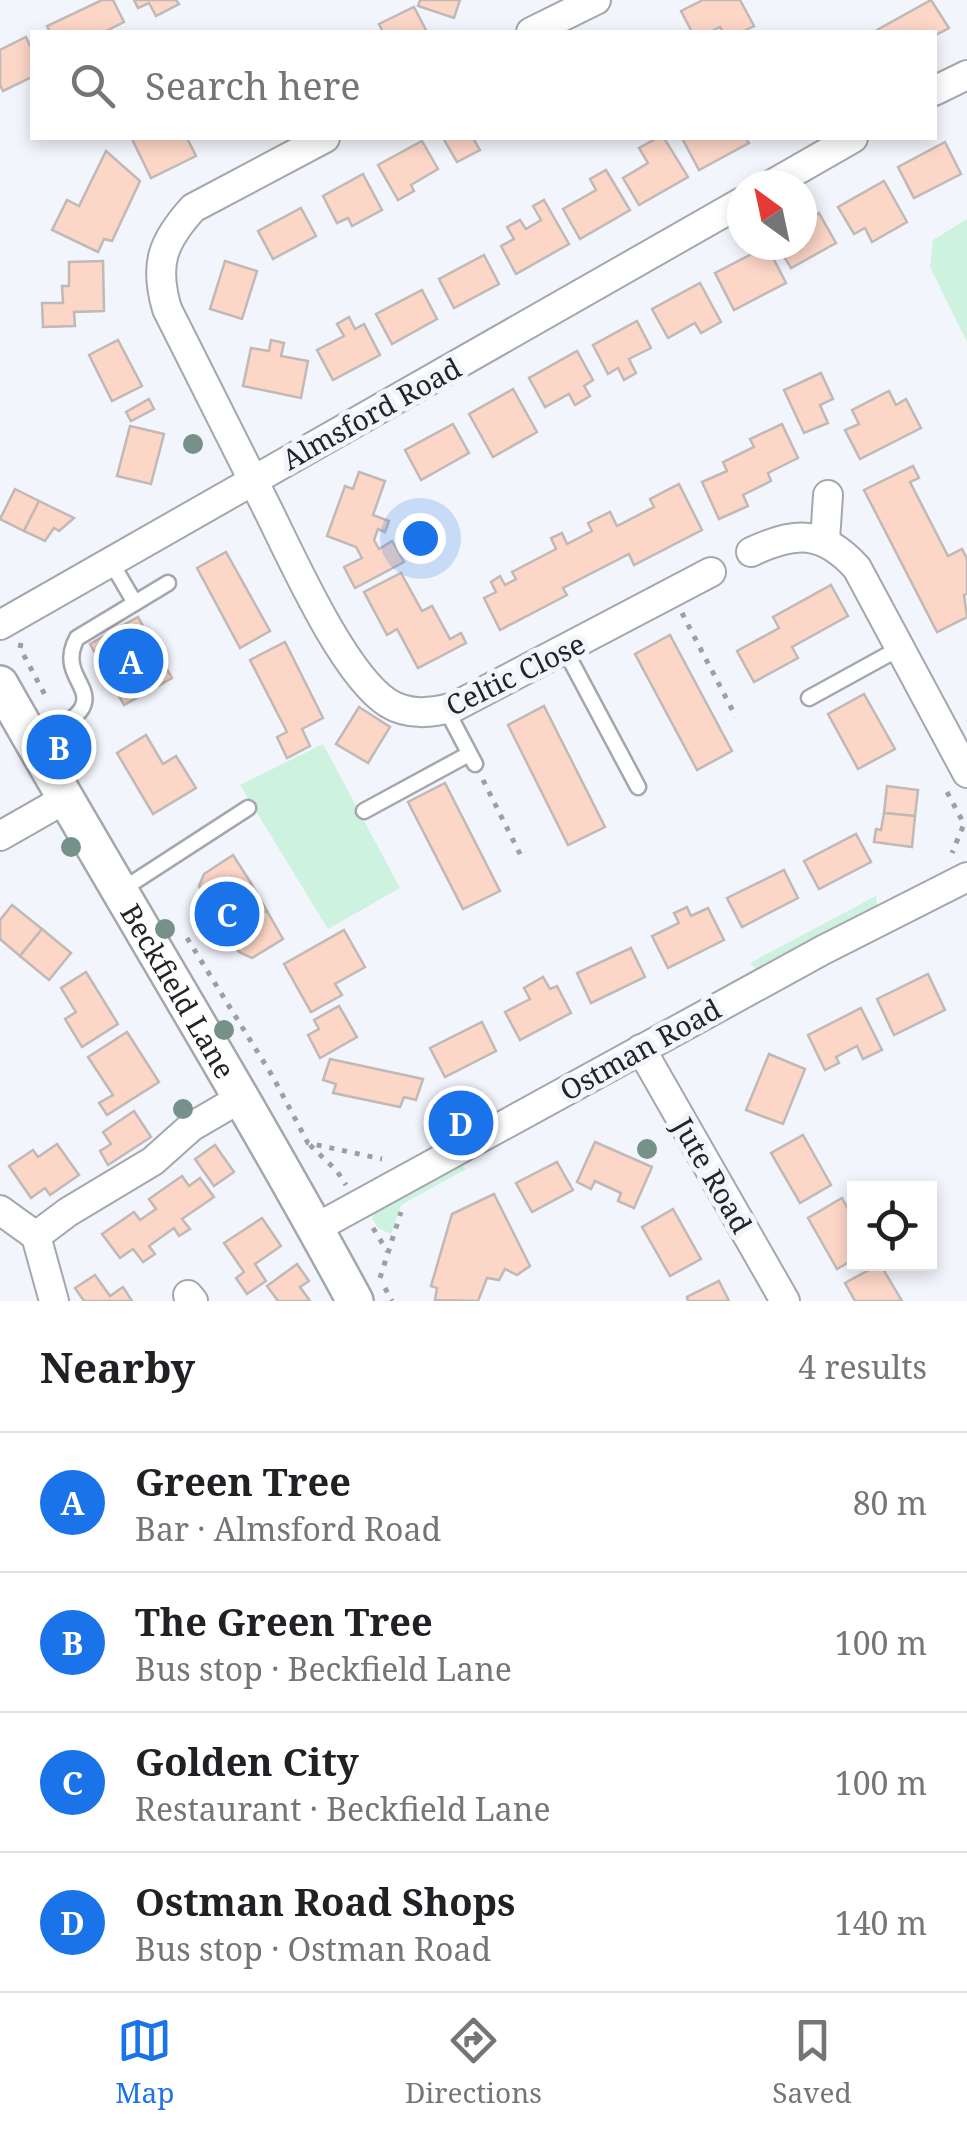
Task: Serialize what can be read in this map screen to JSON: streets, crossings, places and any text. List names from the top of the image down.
{
  "streets": {
    "street": [
      "Almsford Road",
      "Celtic Close",
      "Beckfield Lane",
      "Ostman Road",
      "Jute Road"
    ]
  },
  "crossings": [
    ["Almsford Road", "Celtic Close"],
    ["Beckfield Lane", "Ostman Road"],
    ["Ostman Road", "Jute Road"]
  ],
  "north": "top left",
  "page": {
    "search": "Search here",
    "pins": [
      "A",
      "B",
      "C",
      "D"
    ],
    "heading": ["Nearby", "4 results"],
    "list": [
      {
        "mark": "A",
        "name": "Green Tree",
        "note": "Bar · Almsford Road",
        "value": "80 m"
      },
      {
        "mark": "B",
        "name": "The Green Tree",
        "note": "Bus stop · Beckfield Lane",
        "value": "100 m"
      },
      {
        "mark": "C",
        "name": "Golden City",
        "note": "Restaurant · Beckfield Lane",
        "value": "100 m"
      },
      {
        "mark": "D",
        "name": "Ostman Road Shops",
        "note": "Bus stop · Ostman Road",
        "value": "140 m"
      }
    ],
    "nav": ["Map", "Directions", "Saved"]
  }
}
